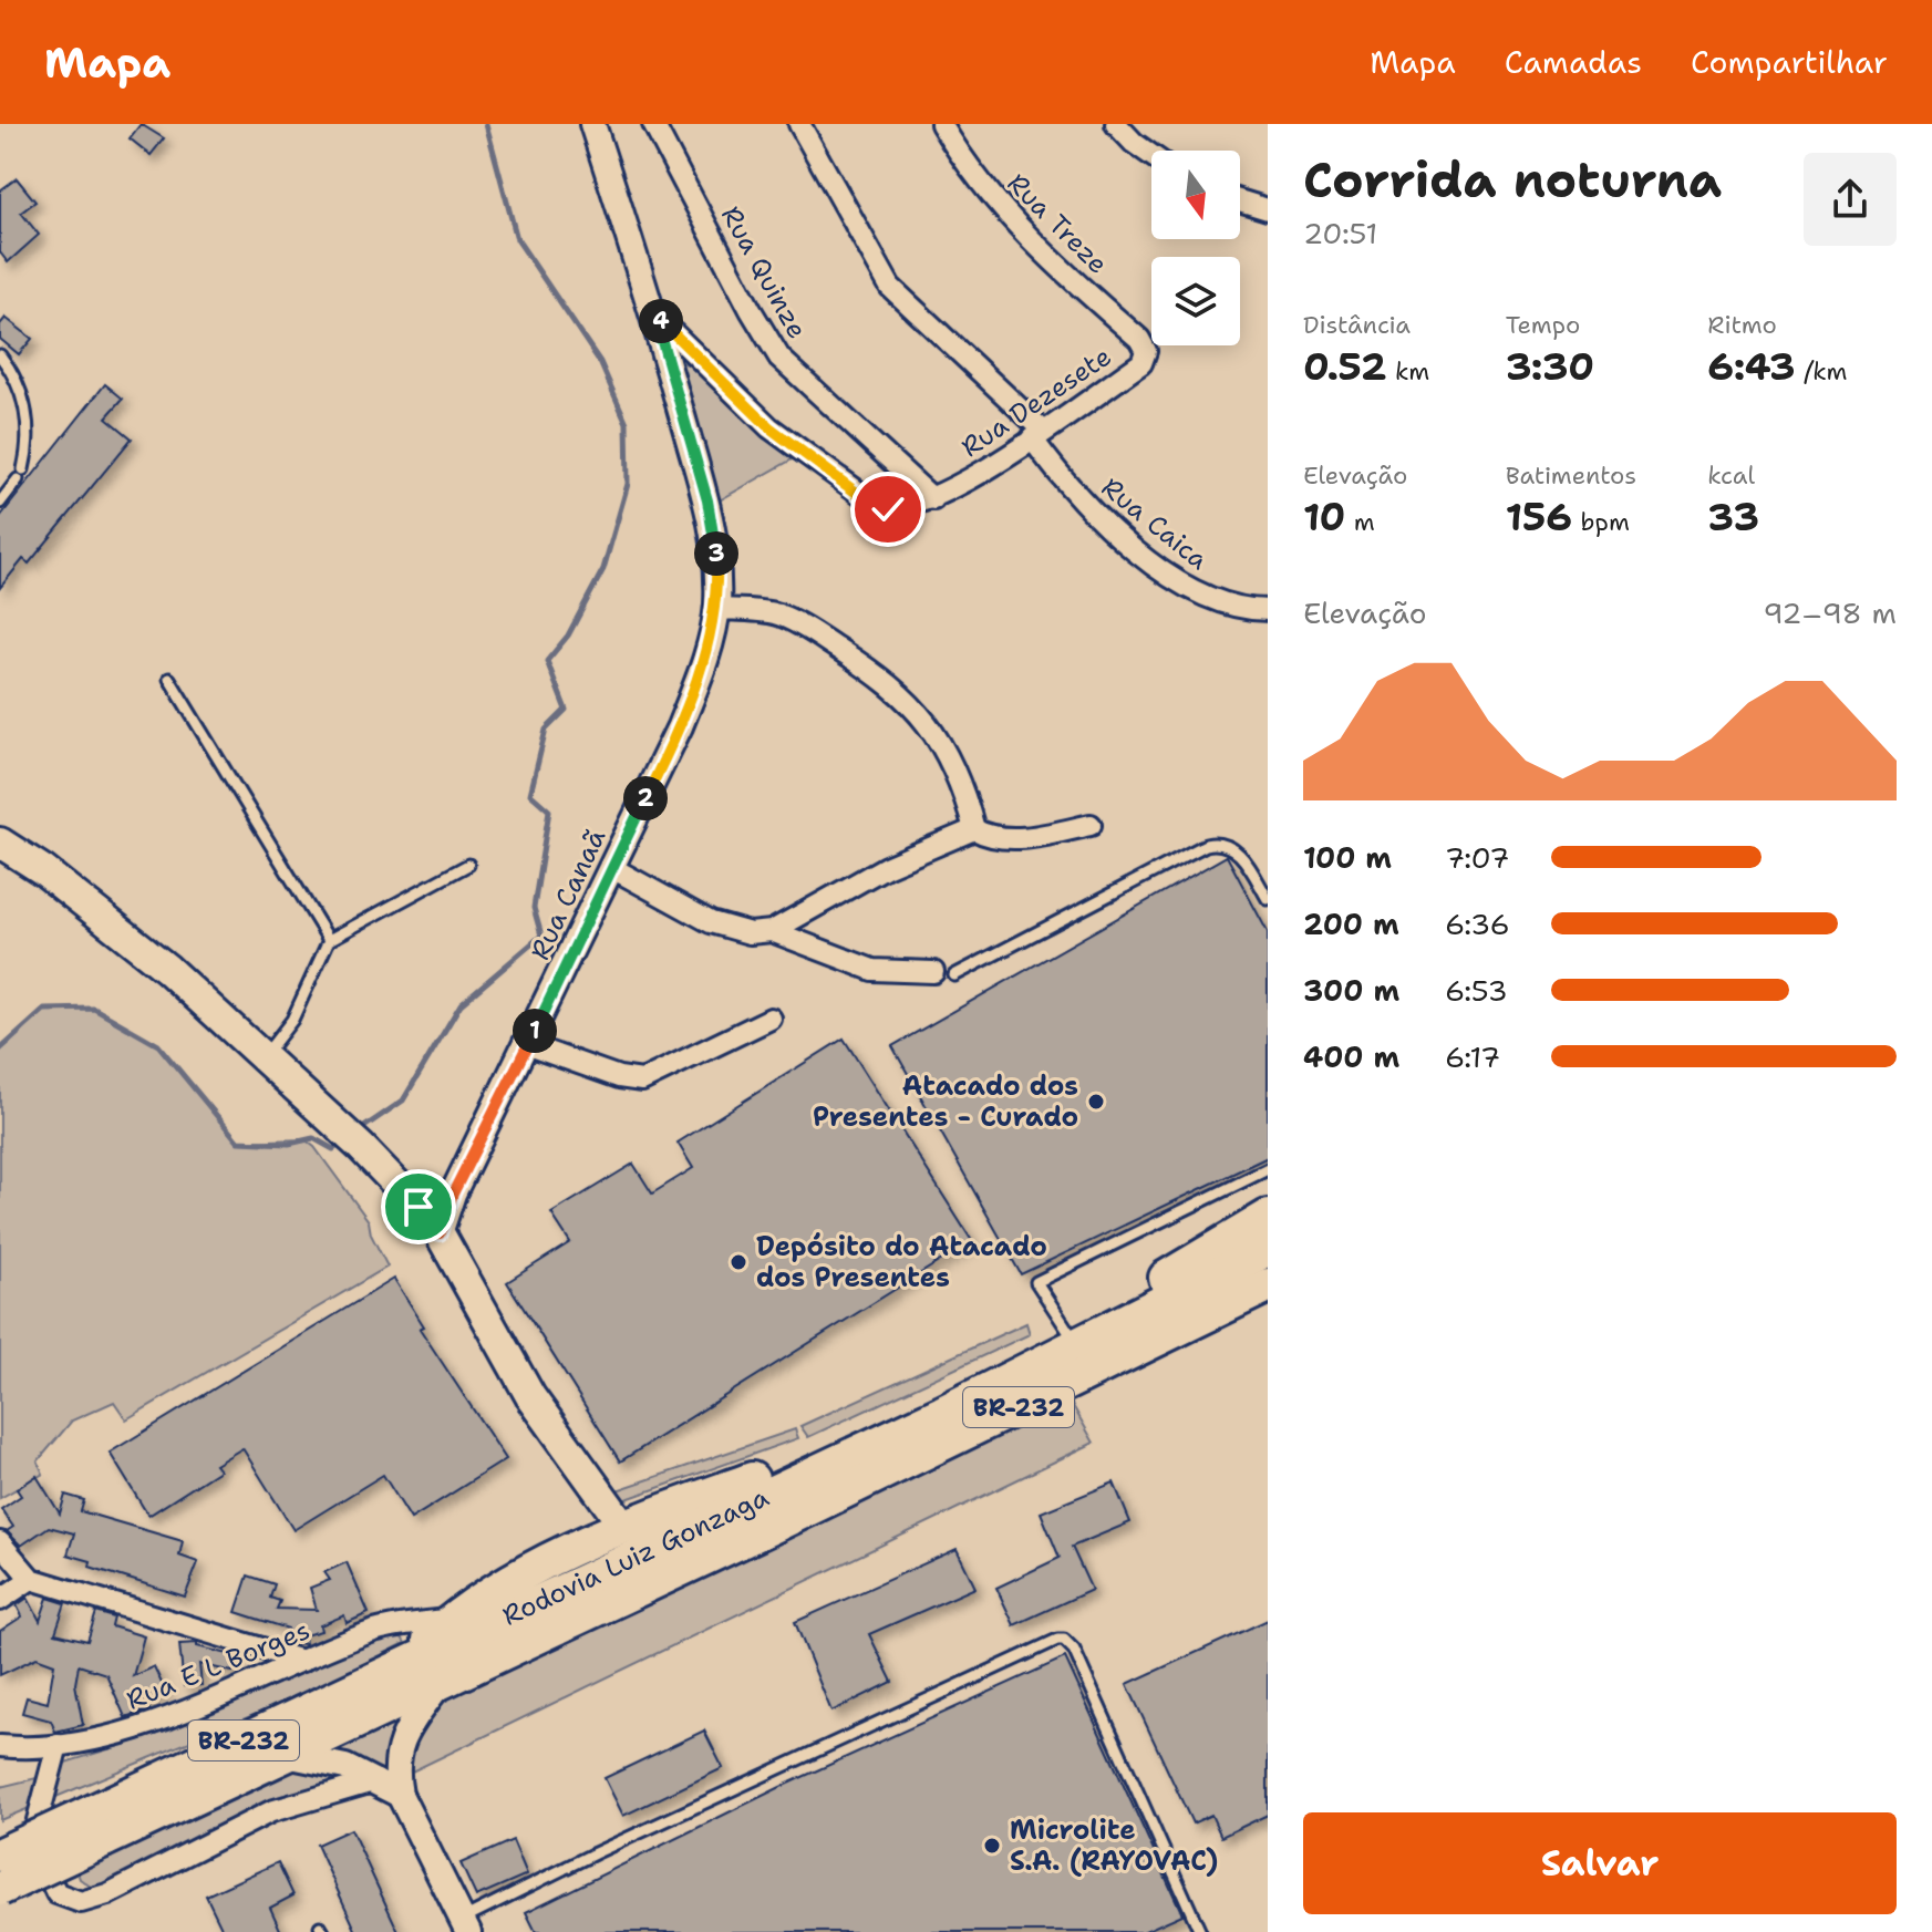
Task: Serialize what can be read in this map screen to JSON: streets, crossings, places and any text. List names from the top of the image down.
{
  "streets": {
    "highway": ["BR-232", "Rodovia Luiz Gonzaga"],
    "street": [
      "Rua Treze",
      "Rua Quinze",
      "Rua Dezesete",
      "Rua Caica",
      "Rua Canaã",
      "Rua E L Borges"
    ]
  },
  "crossings": [
    ["Rua Treze", "Rua Dezesete"],
    ["Rua Quinze", "Rua Dezesete"],
    ["Rua Dezesete", "Rua Caica"],
    ["Rua Dezesete", "Rua Canaã"]
  ],
  "places": ["Atacado dos Presentes - Curado", "Depósito do Atacado dos Presentes", "Microlite S.A. (RAYOVAC)"],
  "north": "bottom",
  "page": {
    "header": "Mapa",
    "nav": ["Mapa", "Camadas", "Compartilhar"],
    "heading": ["Corrida noturna", "20:51"],
    "stats": [
      ["Distância", "0.52 km"],
      ["Tempo", "3:30"],
      ["Ritmo", "6:43 /km"],
      ["Elevação", "10 m"],
      ["Batimentos", "156 bpm"],
      ["kcal", "33"]
    ],
    "pins": [
      "4",
      "3",
      "2",
      "1"
    ],
    "chart": ["Elevação", "92–98 m"],
    "list": [
      {
        "name": "100 m",
        "note": "7:07"
      },
      {
        "name": "200 m",
        "note": "6:36"
      },
      {
        "name": "300 m",
        "note": "6:53"
      },
      {
        "name": "400 m",
        "note": "6:17"
      }
    ],
    "buttons": "Salvar"
  }
}
